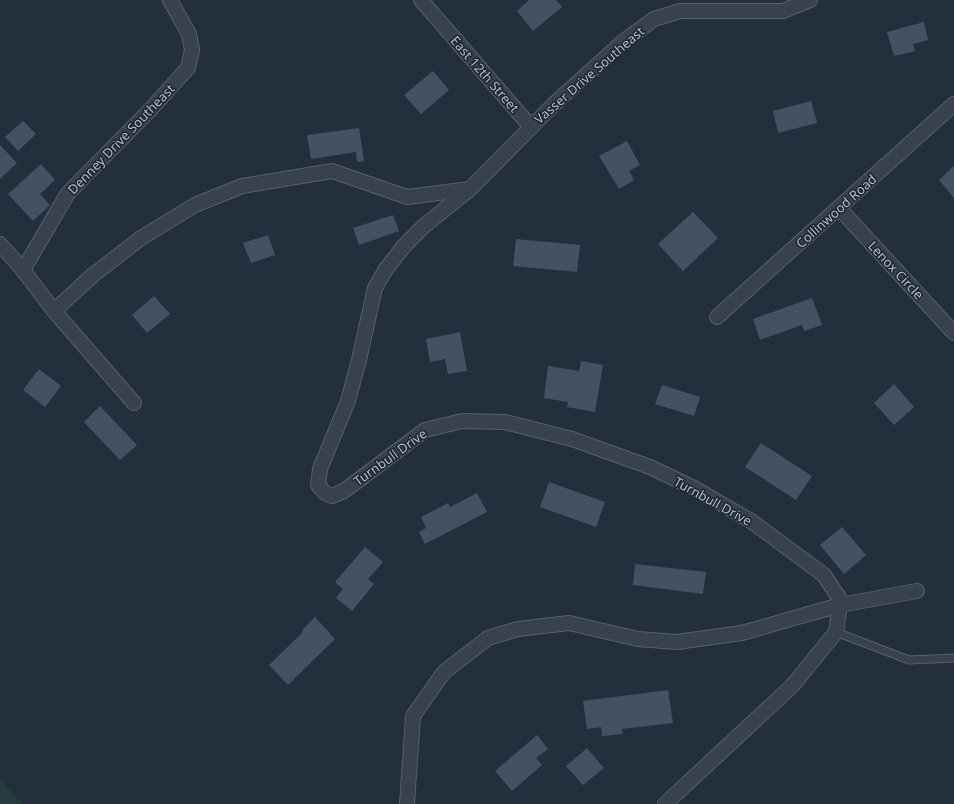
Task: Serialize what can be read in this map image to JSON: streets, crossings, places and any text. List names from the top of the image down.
{
  "streets": {
    "street": [
      "East 12th Street",
      "Vasser Drive Southeast",
      "Denney Drive Southeast",
      "Collinwood Road",
      "Lenox Circle",
      "Turnbull Drive"
    ]
  },
  "crossings": [
    ["East 12th Street", "Vasser Drive Southeast"],
    ["East 12th Street", "Turnbull Drive"],
    ["Vasser Drive Southeast", "Turnbull Drive"],
    ["Collinwood Road", "Lenox Circle"]
  ]
}
